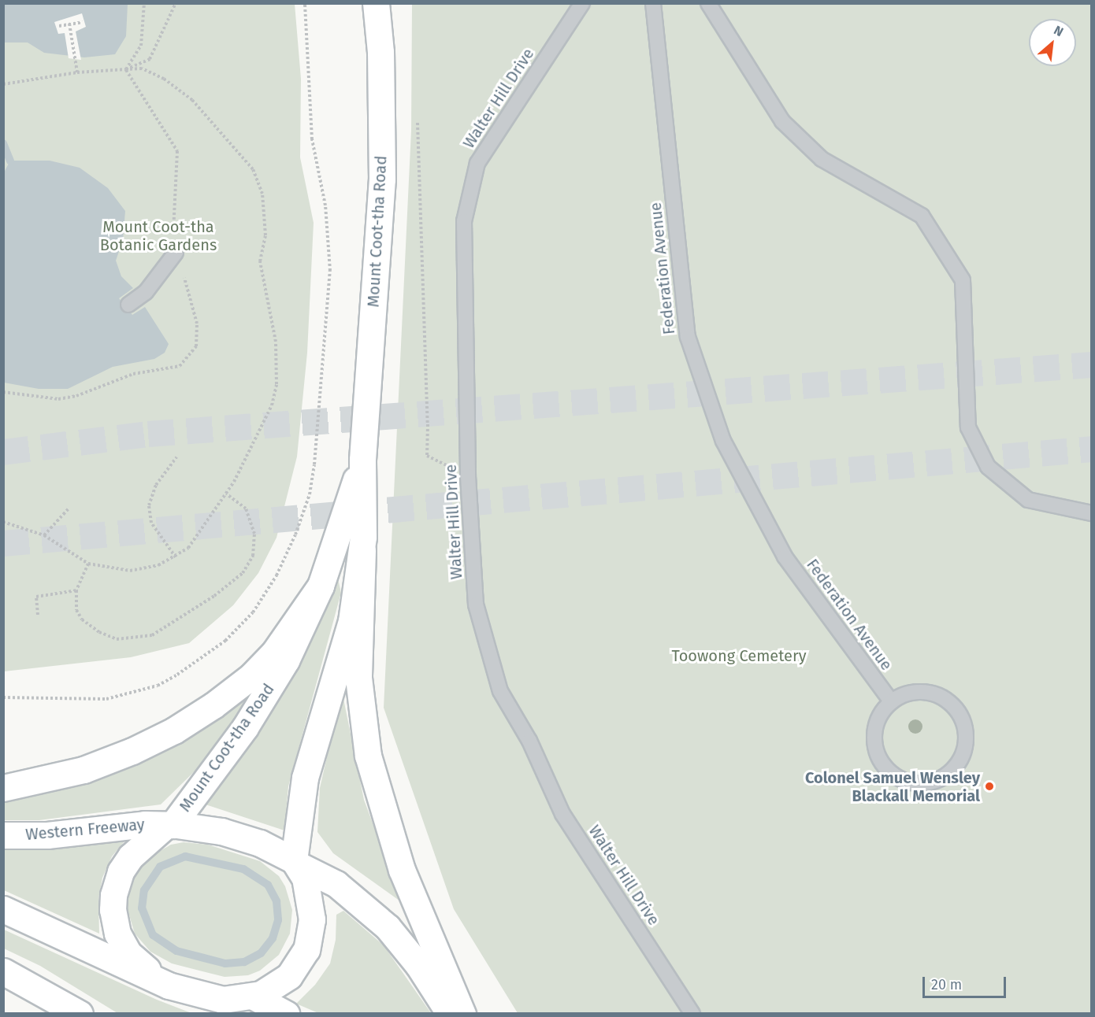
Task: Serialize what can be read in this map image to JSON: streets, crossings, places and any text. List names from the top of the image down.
{
  "streets": {
    "main road": ["Mount Coot-tha Road", "Western Freeway"],
    "lane": ["Walter Hill Drive", "Federation Avenue"]
  },
  "crossings": [
    ["Mount Coot-tha Road", "Western Freeway"]
  ],
  "parks": ["Mount Coot-tha Botanic Gardens", "Toowong Cemetery"],
  "places": ["Colonel Samuel Wensley Blackall Memorial"],
  "scale_bar": "20 m",
  "north": "top right"
}
